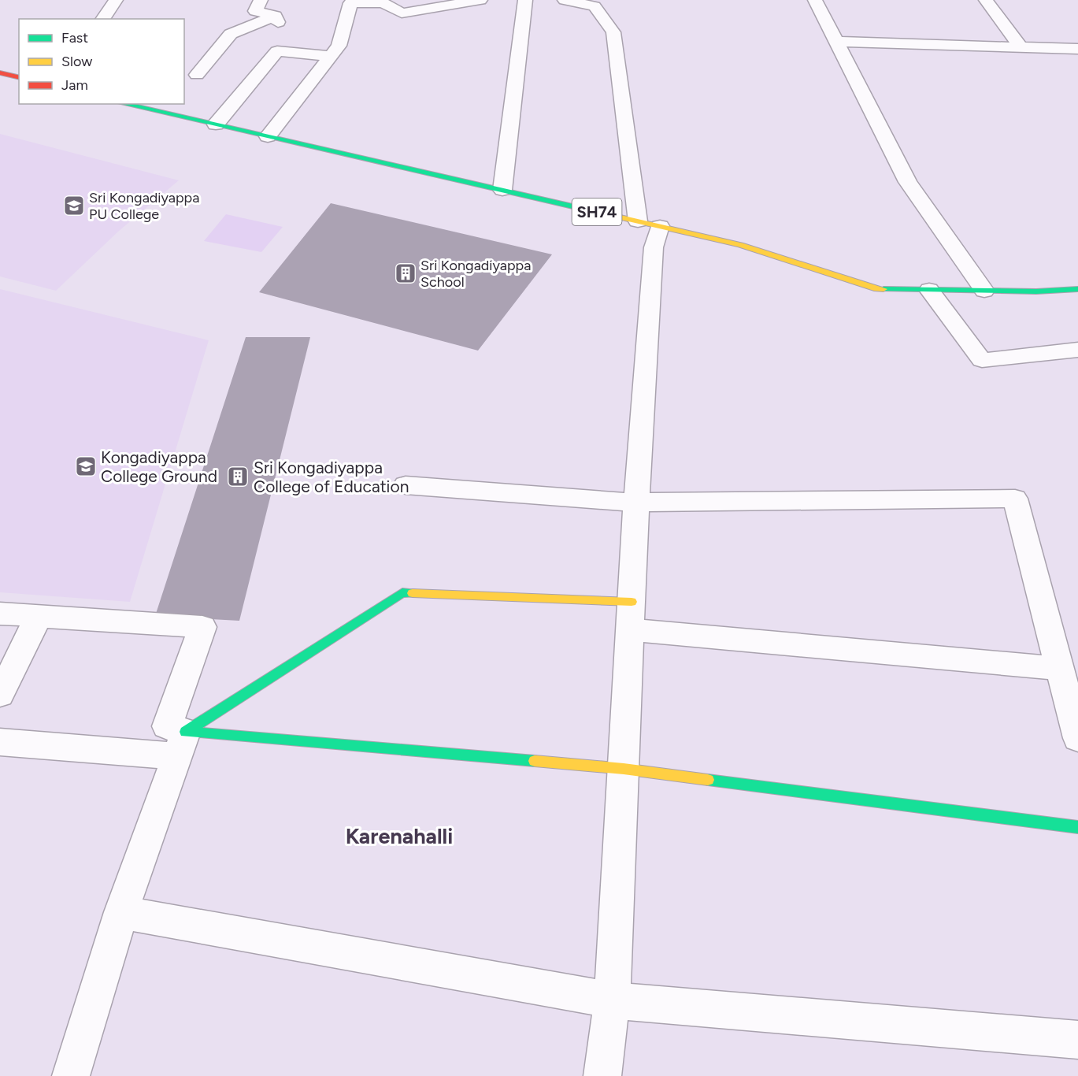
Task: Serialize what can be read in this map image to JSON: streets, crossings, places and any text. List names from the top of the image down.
{
  "streets": {
    "main road": ["SH74"]
  },
  "districts": ["Karenahalli"],
  "places": {
    "school or university": ["Sri Kongadiyappa PU College", "Kongadiyappa College Ground"],
    "building": ["Sri Kongadiyappa School", "Sri Kongadiyappa College of Education"]
  },
  "legend": ["Fast", "Slow", "Jam"]
}
